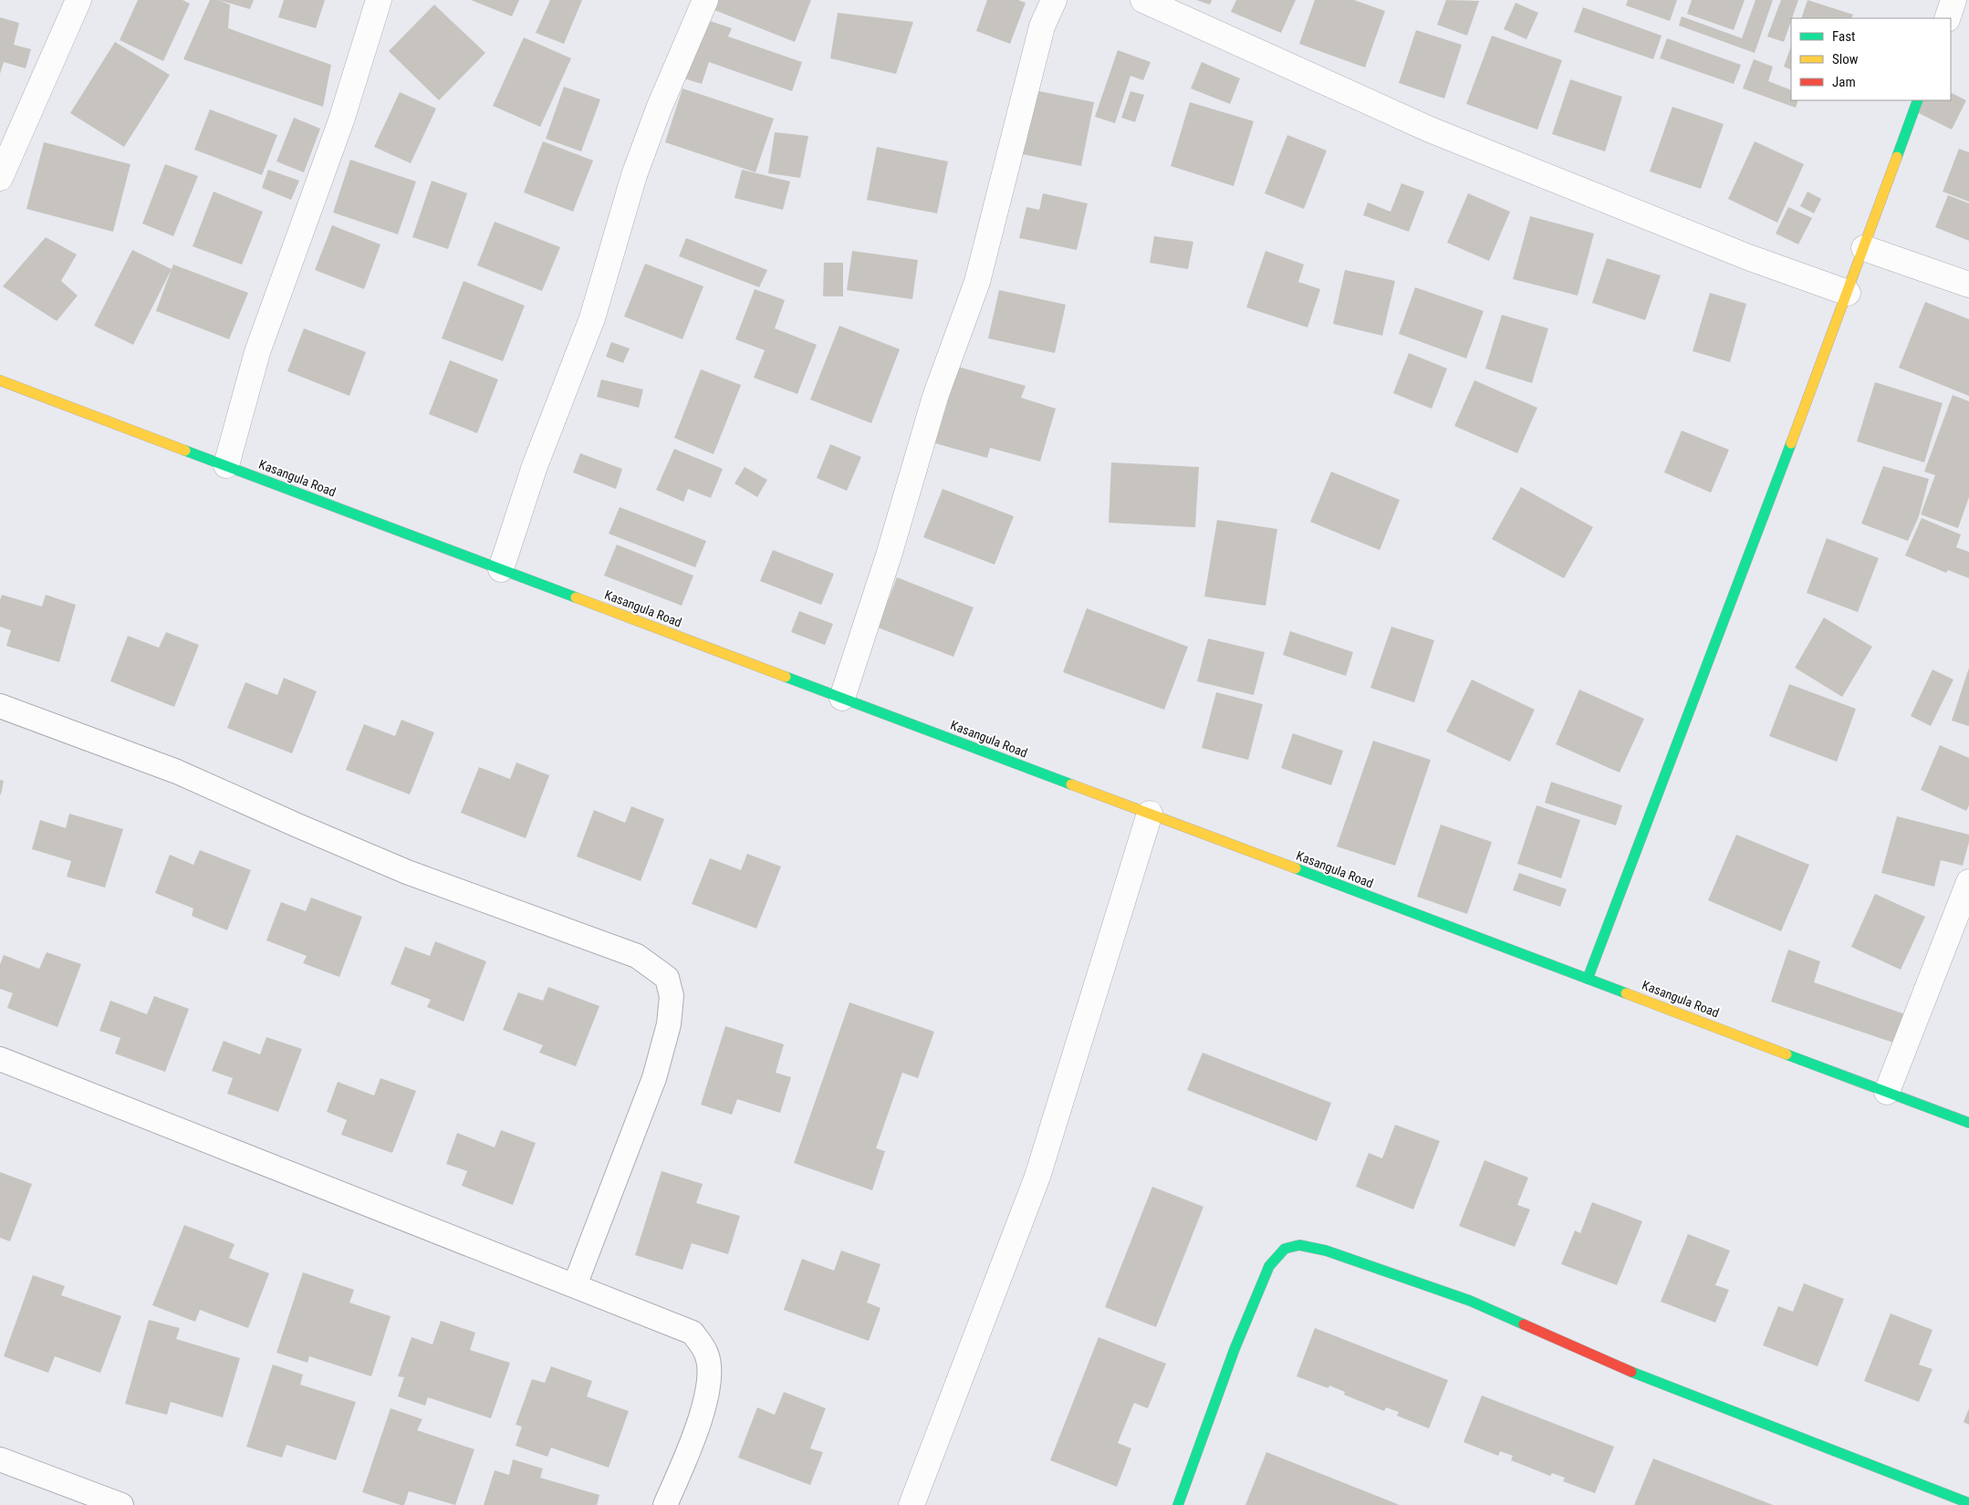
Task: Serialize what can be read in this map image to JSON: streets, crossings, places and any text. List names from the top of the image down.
{
  "streets": {
    "main road": ["Kasangula Road"]
  },
  "legend": ["Fast", "Slow", "Jam"]
}
